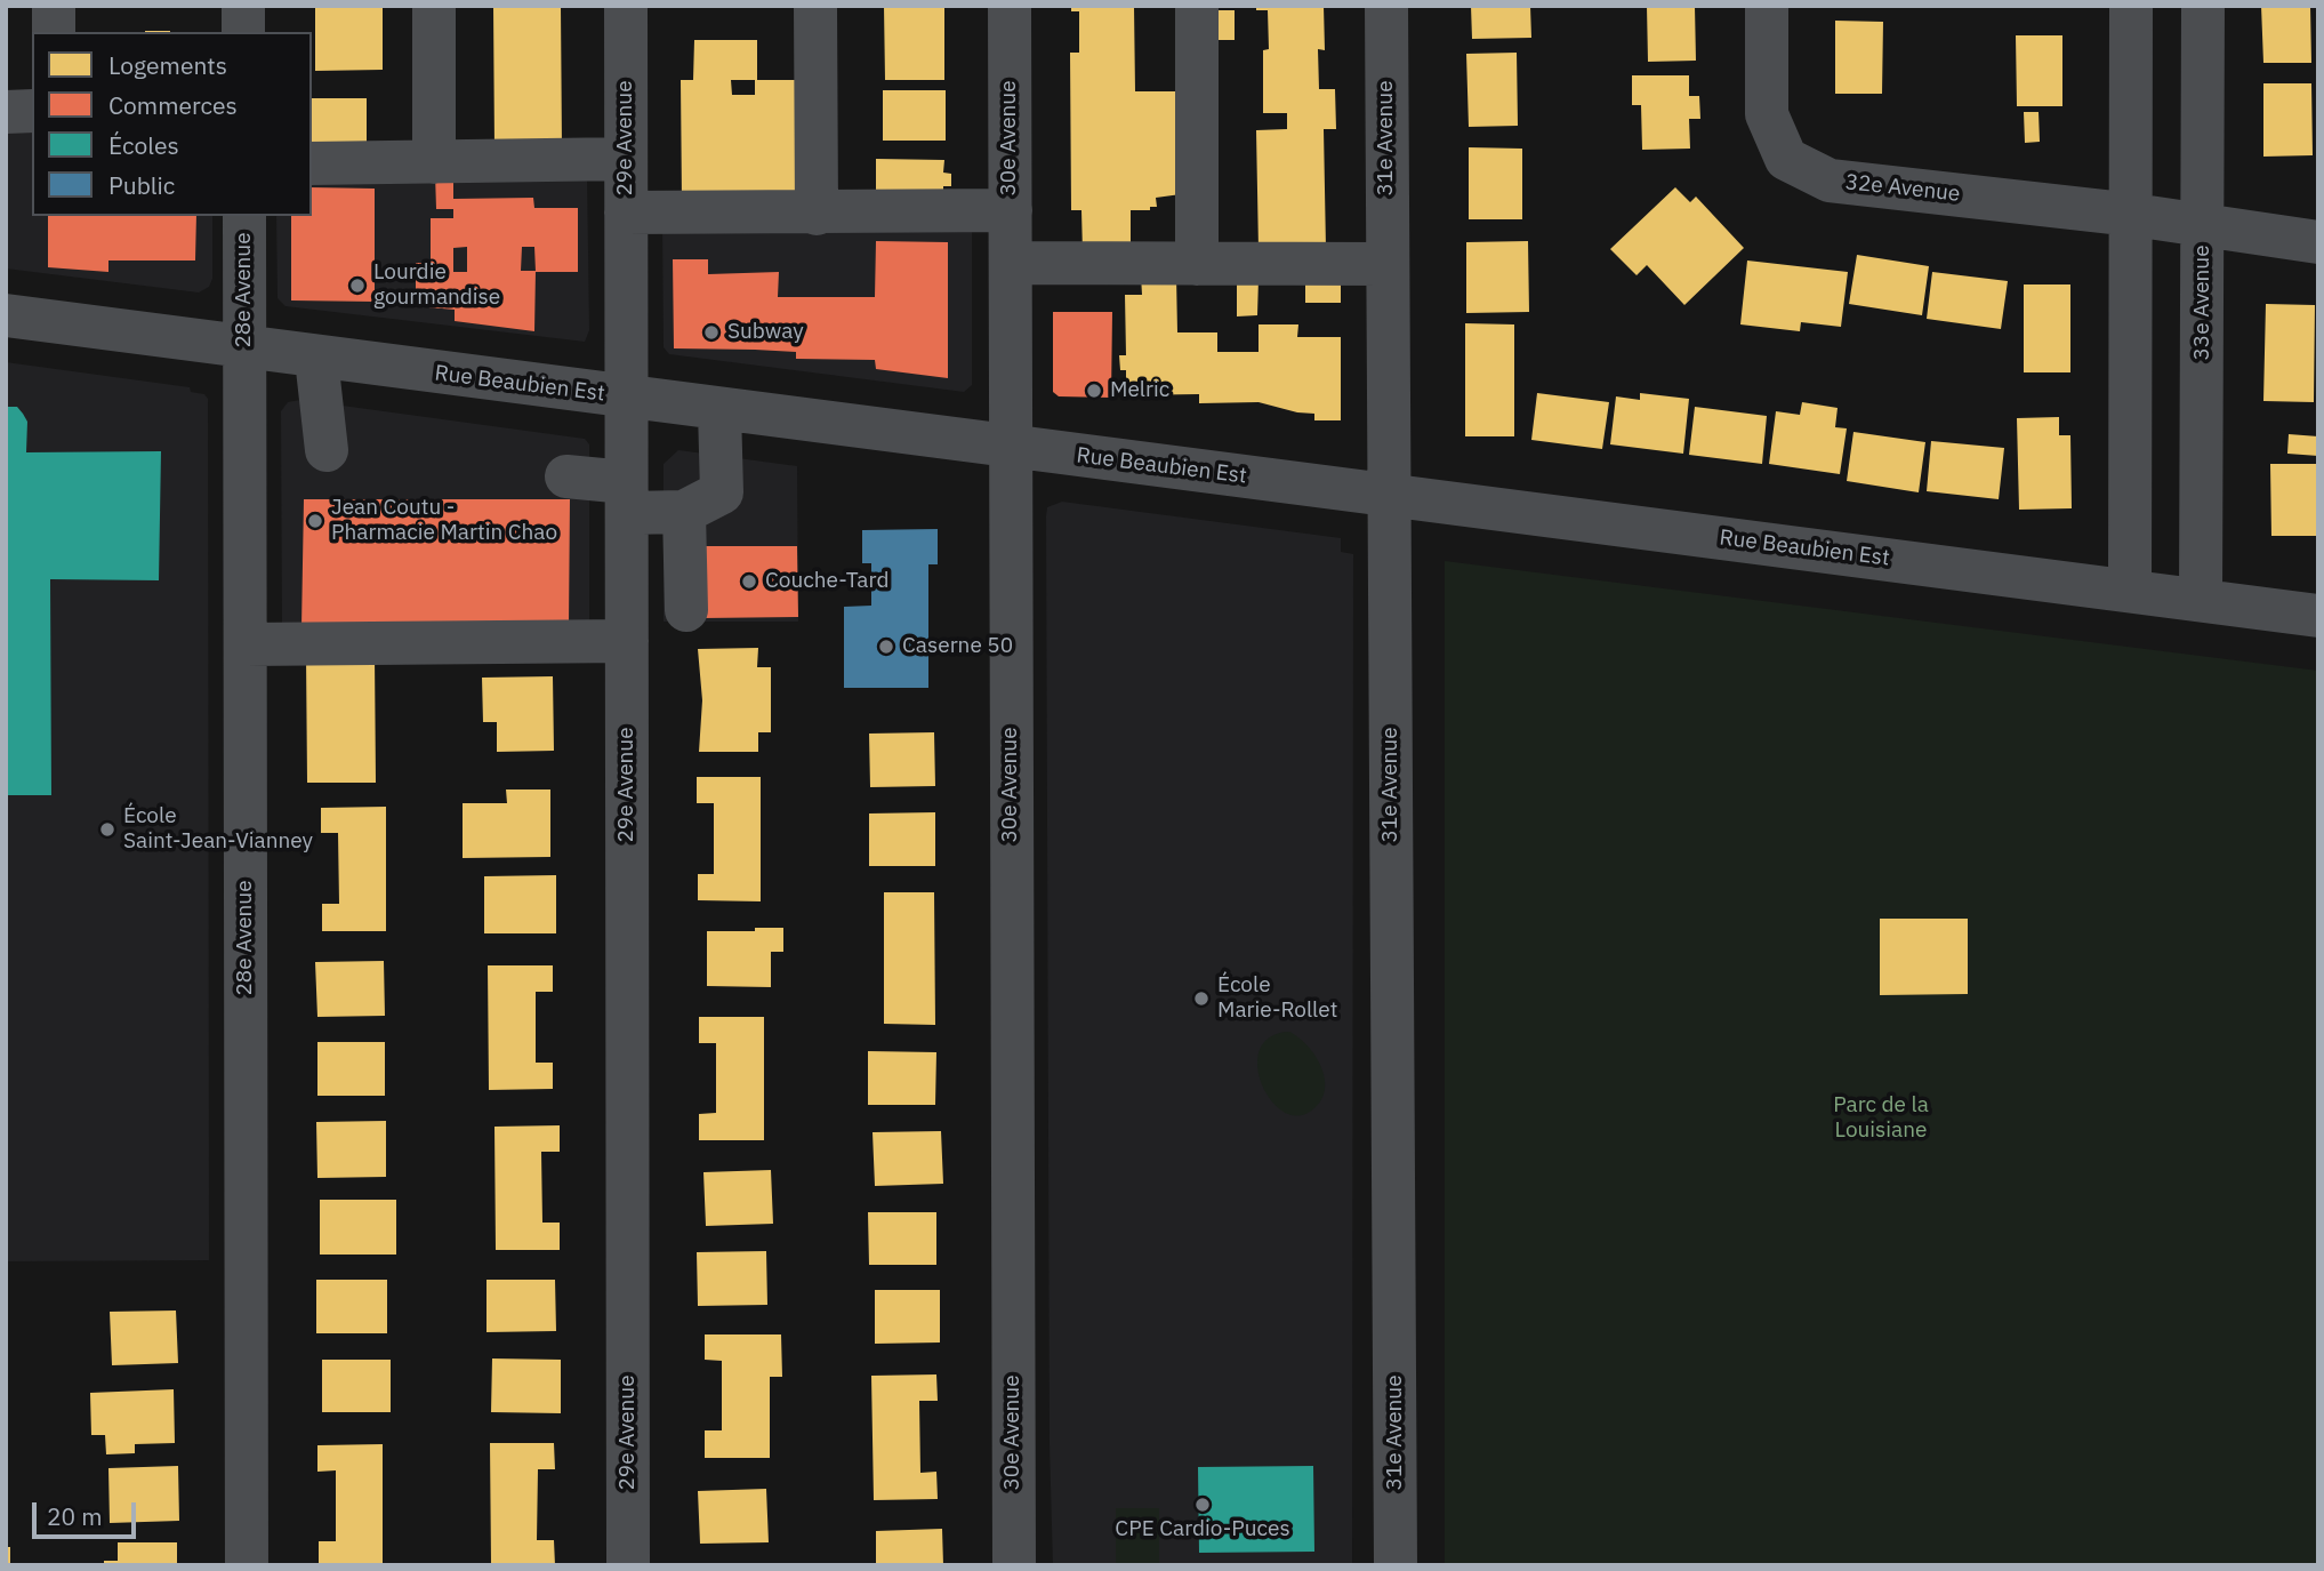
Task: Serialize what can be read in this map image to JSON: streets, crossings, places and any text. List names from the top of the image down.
{
  "streets": {
    "street": [
      "29e Avenue",
      "30e Avenue",
      "31e Avenue",
      "32e Avenue",
      "28e Avenue",
      "33e Avenue",
      "Rue Beaubien Est"
    ]
  },
  "crossings": [
    ["29e Avenue", "Rue Beaubien Est"],
    ["30e Avenue", "Rue Beaubien Est"],
    ["31e Avenue", "Rue Beaubien Est"],
    ["32e Avenue", "33e Avenue"],
    ["28e Avenue", "Rue Beaubien Est"],
    ["33e Avenue", "Rue Beaubien Est"]
  ],
  "parks": ["Parc de la Louisiane"],
  "places": [
    "Lourdie gourmandise",
    "Subway",
    "Melric",
    "Jean Coutu - Pharmacie Martin Chao",
    "Couche-Tard",
    "Caserne 50",
    "École Saint-Jean-Vianney",
    "École Marie-Rollet",
    "CPE Cardio-Puces"
  ],
  "legend": [
    "Logements",
    "Commerces",
    "Écoles",
    "Public"
  ],
  "scale_bar": "20 m"
}
